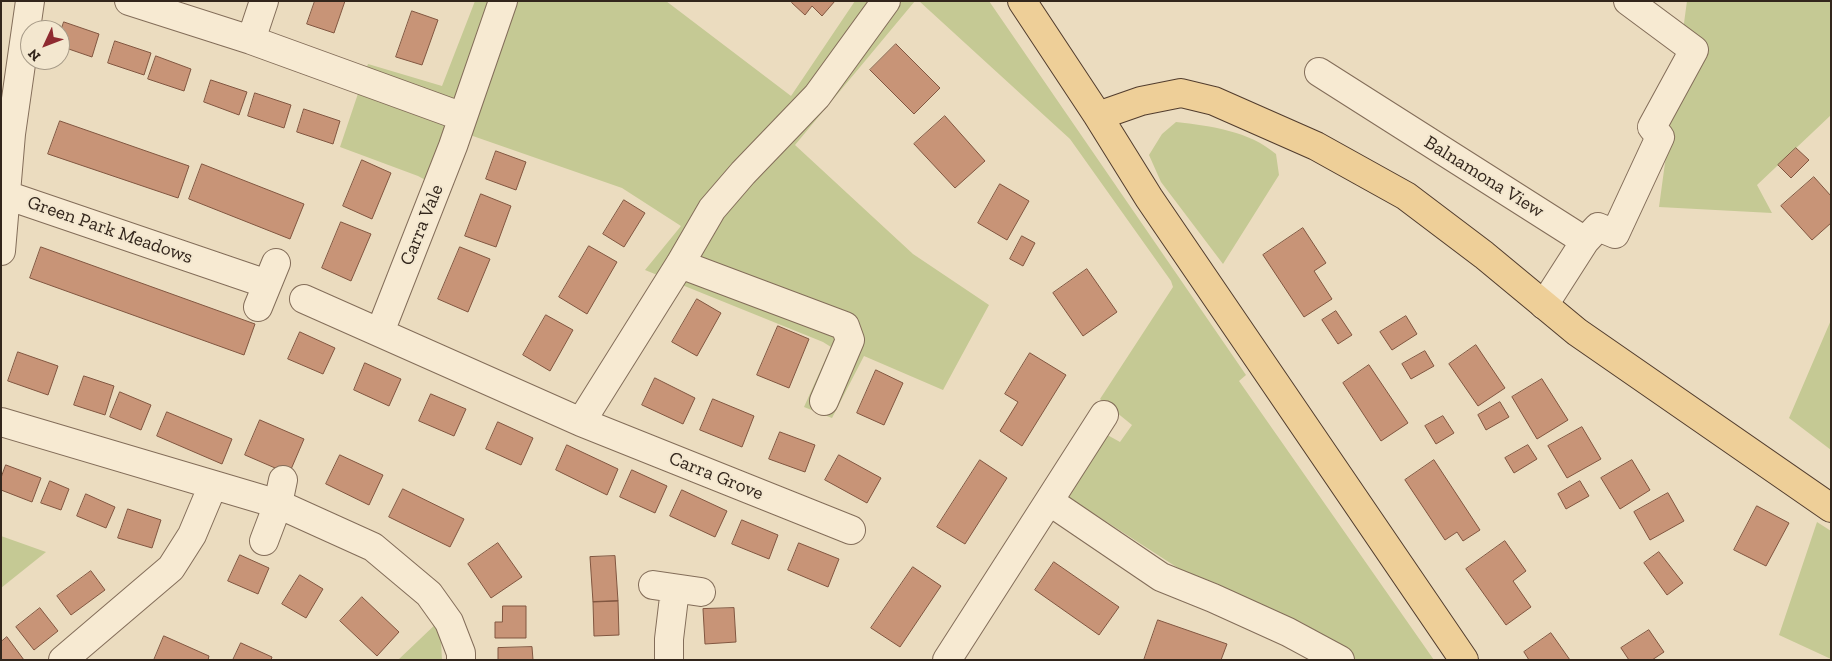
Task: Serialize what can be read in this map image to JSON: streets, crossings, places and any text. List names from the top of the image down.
{
  "streets": {
    "street": [
      "Balnamona View",
      "Carra Vale",
      "Green Park Meadows",
      "Carra Grove"
    ]
  },
  "north": "bottom left"
}
